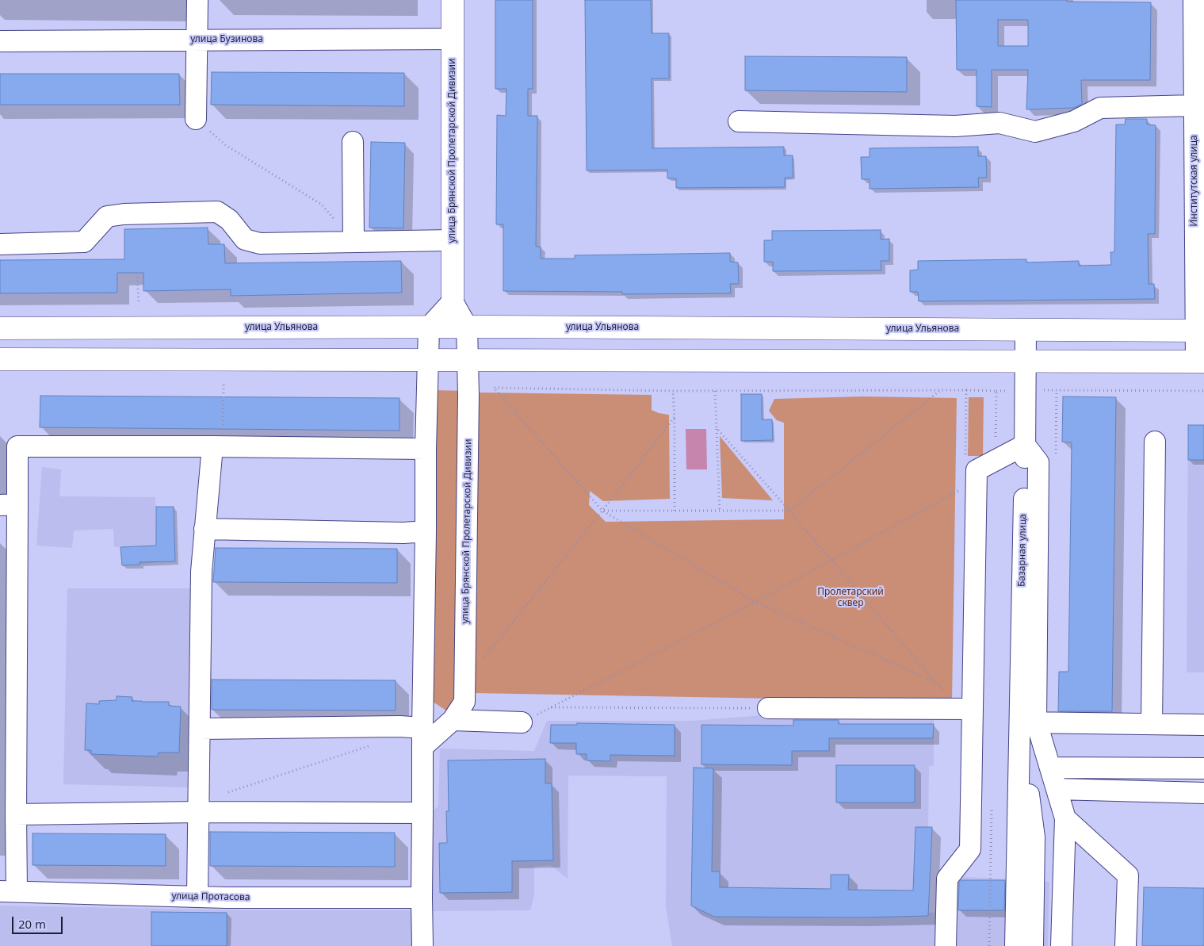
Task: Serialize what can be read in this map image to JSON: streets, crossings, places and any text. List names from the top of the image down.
{
  "streets": {
    "main road": ["улица Брянской Пролетарской Дивизии", "улица Ульянова"],
    "street": [
      "улица Бузинова",
      "Институтская улица",
      "Базарная улица",
      "улица Протасова"
    ]
  },
  "crossings": [
    ["улица Бузинова", "улица Брянской Пролетарской Дивизии"],
    ["улица Брянской Пролетарской Дивизии", "улица Ульянова"],
    ["Институтская улица", "улица Ульянова"],
    ["улица Ульянова", "Базарная улица"]
  ],
  "parks": ["Пролетарский сквер"],
  "scale_bar": "20 m"
}
